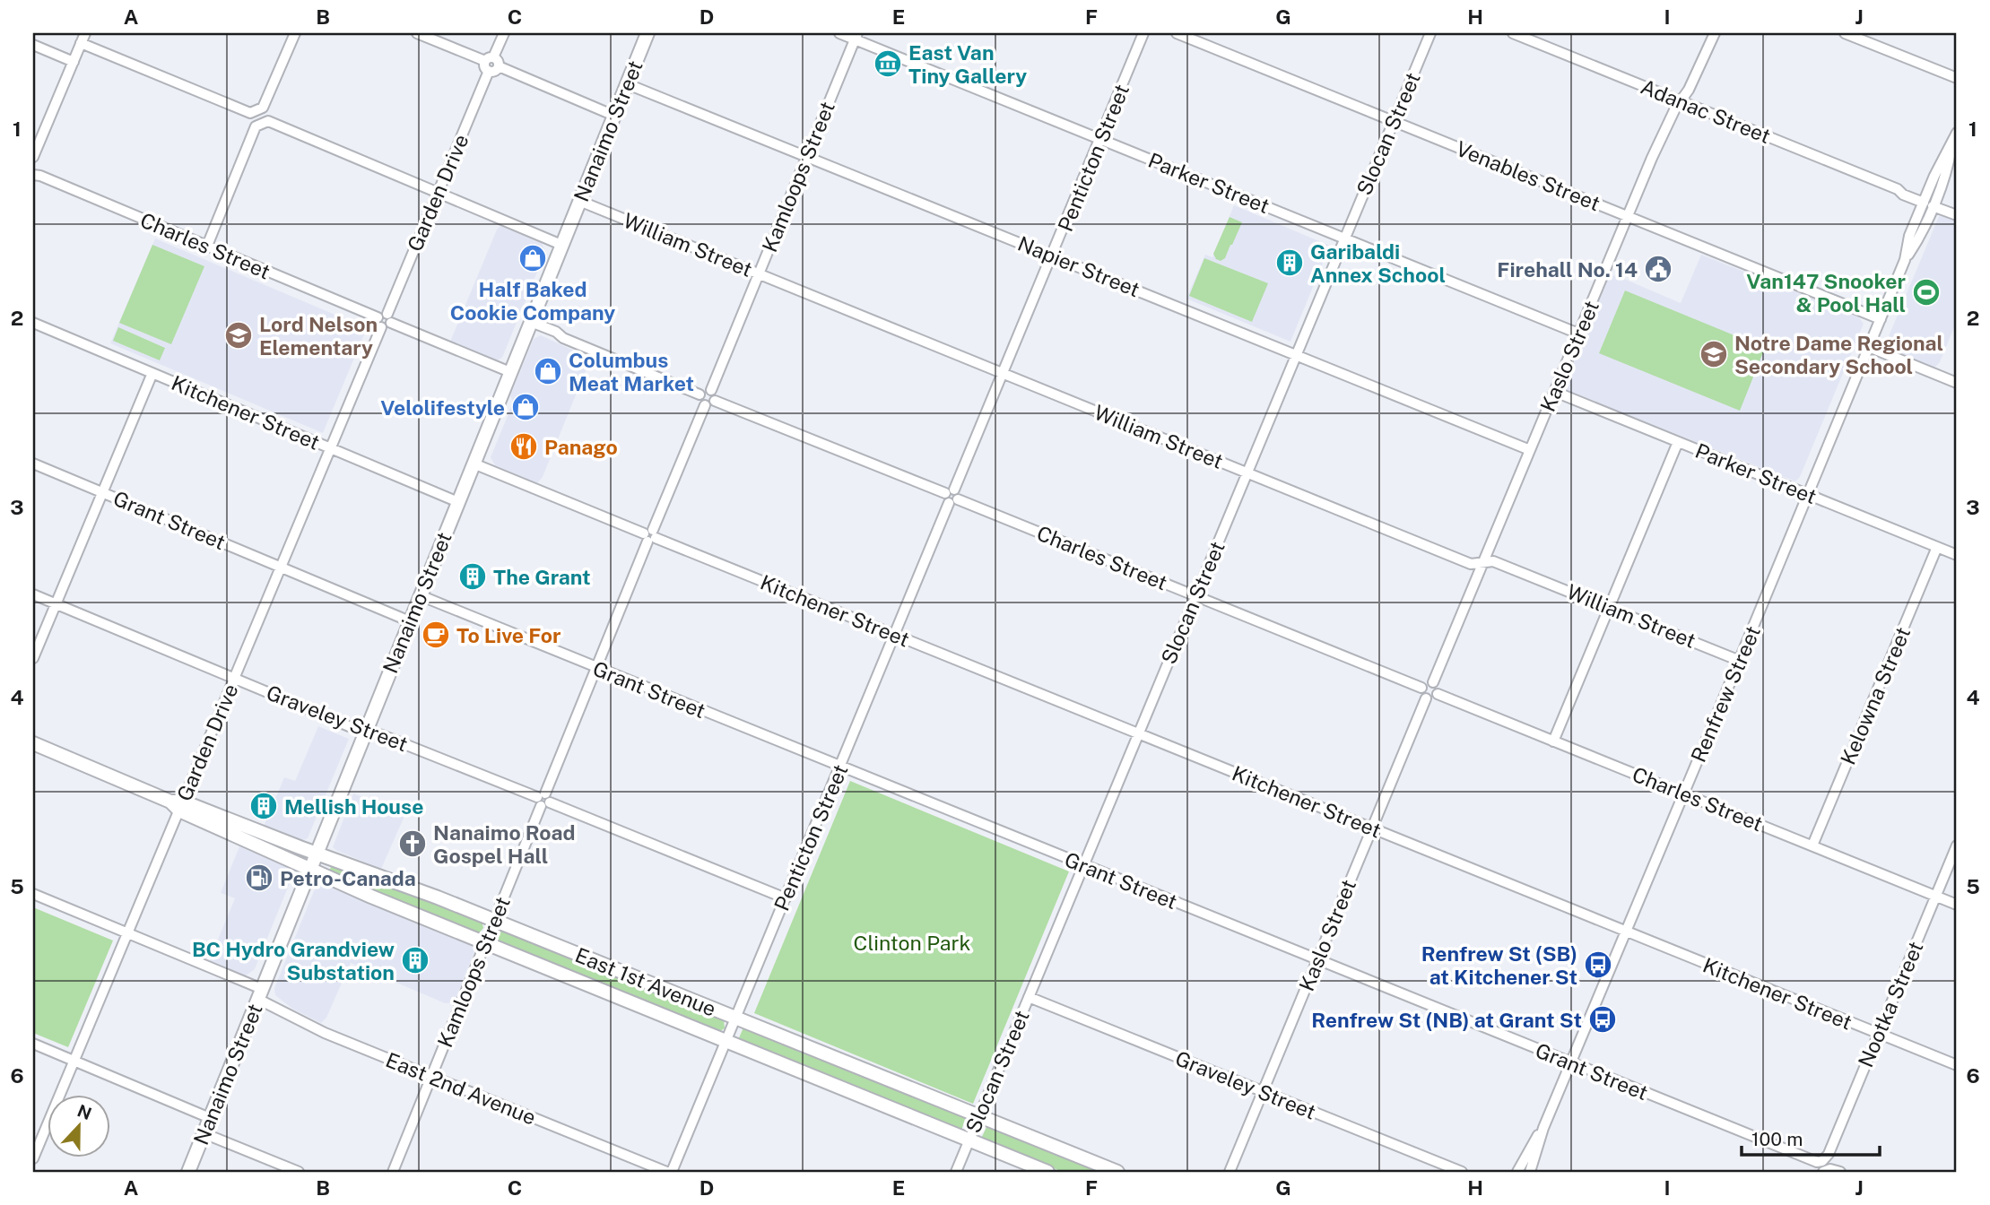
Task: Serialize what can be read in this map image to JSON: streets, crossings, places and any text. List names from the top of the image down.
{
  "streets": {
    "main road": ["Nanaimo Street", "East 1st Avenue"],
    "street": [
      "Adanac Street",
      "Slocan Street",
      "Penticton Street",
      "Venables Street",
      "Kamloops Street",
      "Parker Street",
      "Garden Drive",
      "William Street",
      "Charles Street",
      "Napier Street",
      "Kaslo Street",
      "Kitchener Street",
      "Grant Street",
      "Renfrew Street",
      "Kelowna Street",
      "Graveley Street",
      "Nootka Street",
      "East 2nd Avenue"
    ]
  },
  "crossings": [
    ["Adanac Street", "Kaslo Street"],
    ["Adanac Street", "Renfrew Street"],
    ["Nanaimo Street", "William Street"],
    ["Nanaimo Street", "Charles Street"],
    ["Nanaimo Street", "Napier Street"],
    ["Nanaimo Street", "Kitchener Street"],
    ["Nanaimo Street", "Grant Street"],
    ["Nanaimo Street", "Graveley Street"],
    ["Nanaimo Street", "East 1st Avenue"],
    ["Nanaimo Street", "East 2nd Avenue"],
    ["Slocan Street", "Venables Street"],
    ["Slocan Street", "Parker Street"],
    ["Slocan Street", "William Street"],
    ["Slocan Street", "Charles Street"],
    ["Slocan Street", "Napier Street"],
    ["Slocan Street", "Kitchener Street"],
    ["Slocan Street", "Grant Street"],
    ["Slocan Street", "Graveley Street"],
    ["Slocan Street", "East 1st Avenue"],
    ["Penticton Street", "Parker Street"],
    ["Penticton Street", "William Street"],
    ["Penticton Street", "Charles Street"],
    ["Penticton Street", "Napier Street"],
    ["Penticton Street", "Kitchener Street"],
    ["Penticton Street", "Grant Street"],
    ["Penticton Street", "Graveley Street"],
    ["Penticton Street", "East 1st Avenue"],
    ["Venables Street", "Kaslo Street"],
    ["Venables Street", "Renfrew Street"],
    ["Kamloops Street", "Parker Street"],
    ["Kamloops Street", "William Street"],
    ["Kamloops Street", "Charles Street"],
    ["Kamloops Street", "Napier Street"],
    ["Kamloops Street", "Kitchener Street"],
    ["Kamloops Street", "Grant Street"],
    ["Kamloops Street", "Graveley Street"],
    ["Kamloops Street", "East 1st Avenue"],
    ["Kamloops Street", "East 2nd Avenue"],
    ["Parker Street", "Kaslo Street"],
    ["Parker Street", "Renfrew Street"],
    ["Parker Street", "Kelowna Street"],
    ["Garden Drive", "Charles Street"],
    ["Garden Drive", "Kitchener Street"],
    ["Garden Drive", "Grant Street"],
    ["Garden Drive", "Graveley Street"],
    ["Garden Drive", "East 1st Avenue"],
    ["Garden Drive", "East 2nd Avenue"],
    ["William Street", "Kaslo Street"],
    ["William Street", "Renfrew Street"],
    ["Charles Street", "Kaslo Street"],
    ["Charles Street", "Renfrew Street"],
    ["Charles Street", "Kelowna Street"],
    ["Charles Street", "Nootka Street"],
    ["Napier Street", "Kaslo Street"],
    ["Kaslo Street", "Kitchener Street"],
    ["Kaslo Street", "Grant Street"],
    ["Kaslo Street", "Graveley Street"],
    ["Kitchener Street", "Renfrew Street"],
    ["Kitchener Street", "Nootka Street"],
    ["Grant Street", "Renfrew Street"],
    ["Grant Street", "Nootka Street"]
  ],
  "parks": ["Clinton Park"],
  "places": {
    "museum": ["East Van Tiny Gallery"],
    "shop": ["Half Baked Cookie Company", "Columbus Meat Market", "Velolifestyle"],
    "building": [
      "Garibaldi Annex School",
      "The Grant",
      "Mellish House",
      "BC Hydro Grandview Substation"
    ],
    "public building": ["Firehall No. 14"],
    "sports": ["Van147 Snooker & Pool Hall"],
    "school or university": ["Lord Nelson Elementary", "Notre Dame Regional Secondary School"],
    "restaurant": ["Panago"],
    "cafe": ["To Live For"],
    "church": ["Nanaimo Road Gospel Hall"],
    "fuel station": ["Petro-Canada"],
    "bus stop": ["Renfrew St (SB) at Kitchener St", "Renfrew St (NB) at Grant St"]
  },
  "scale_bar": "100 m",
  "north": "top",
  "grid": {
    "columns": [
      "A",
      "B",
      "C",
      "D",
      "E",
      "F",
      "G",
      "H",
      "I",
      "J"
    ],
    "rows": [
      "1",
      "2",
      "3",
      "4",
      "5",
      "6"
    ]
  }
}
